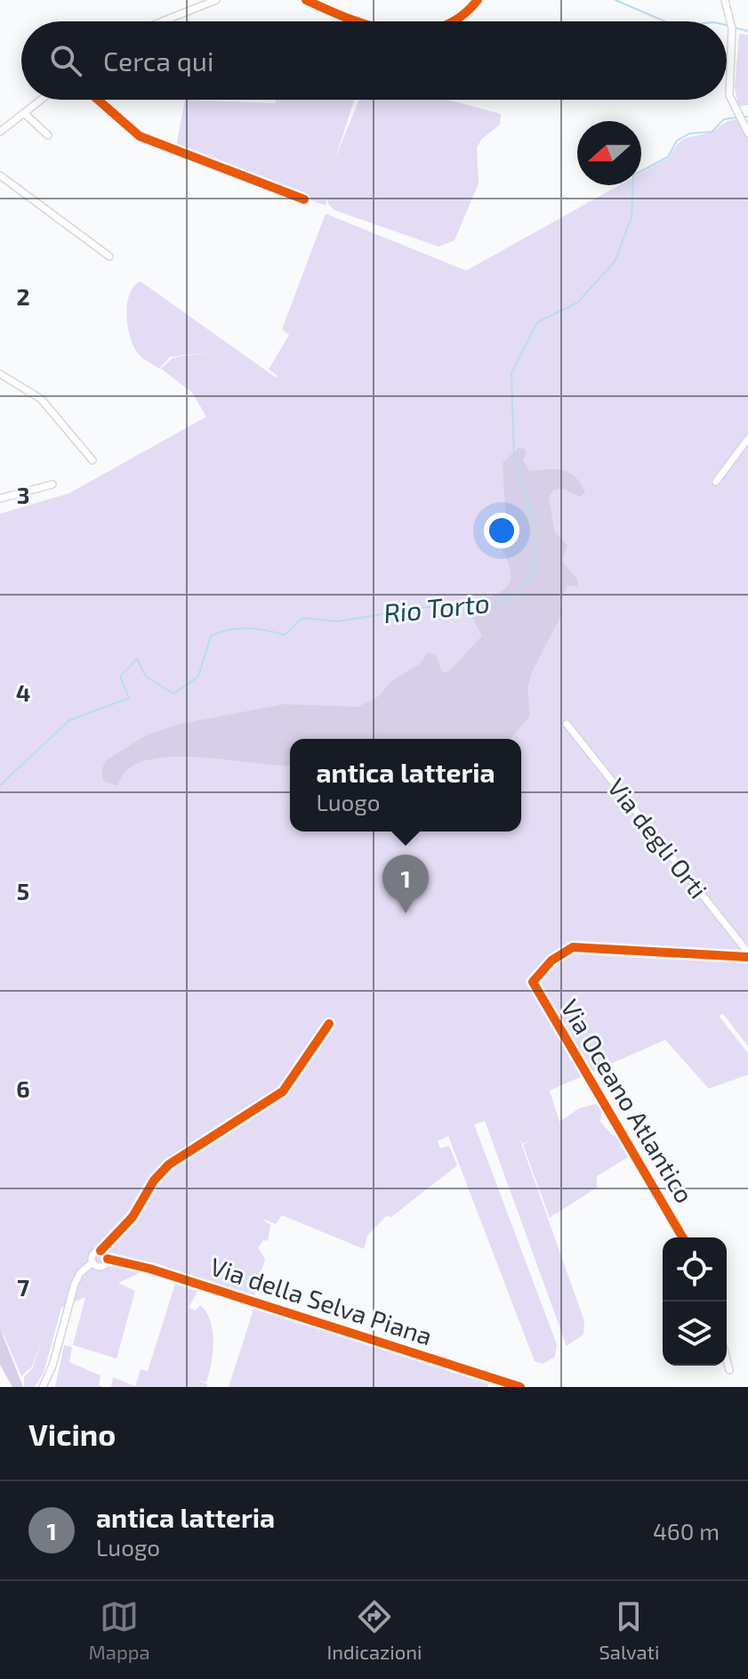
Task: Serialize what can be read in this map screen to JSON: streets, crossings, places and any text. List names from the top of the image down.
{
  "streets": {
    "street": ["Via degli Orti", "Via Oceano Atlantico", "Via della Selva Piana"]
  },
  "crossings": [
    ["Via degli Orti", "Via Oceano Atlantico"]
  ],
  "water": ["Rio Torto"],
  "north": "left",
  "page": {
    "search": "Cerca qui",
    "popup": ["antica latteria", "Luogo"],
    "pins": "1",
    "heading": "Vicino",
    "list": [
      {
        "mark": "1",
        "name": "antica latteria",
        "note": "Luogo",
        "value": "460 m"
      }
    ],
    "nav": ["Mappa", "Indicazioni", "Salvati"]
  },
  "grid": {
    "rows": [
      "2",
      "3",
      "4",
      "5",
      "6",
      "7"
    ]
  }
}
